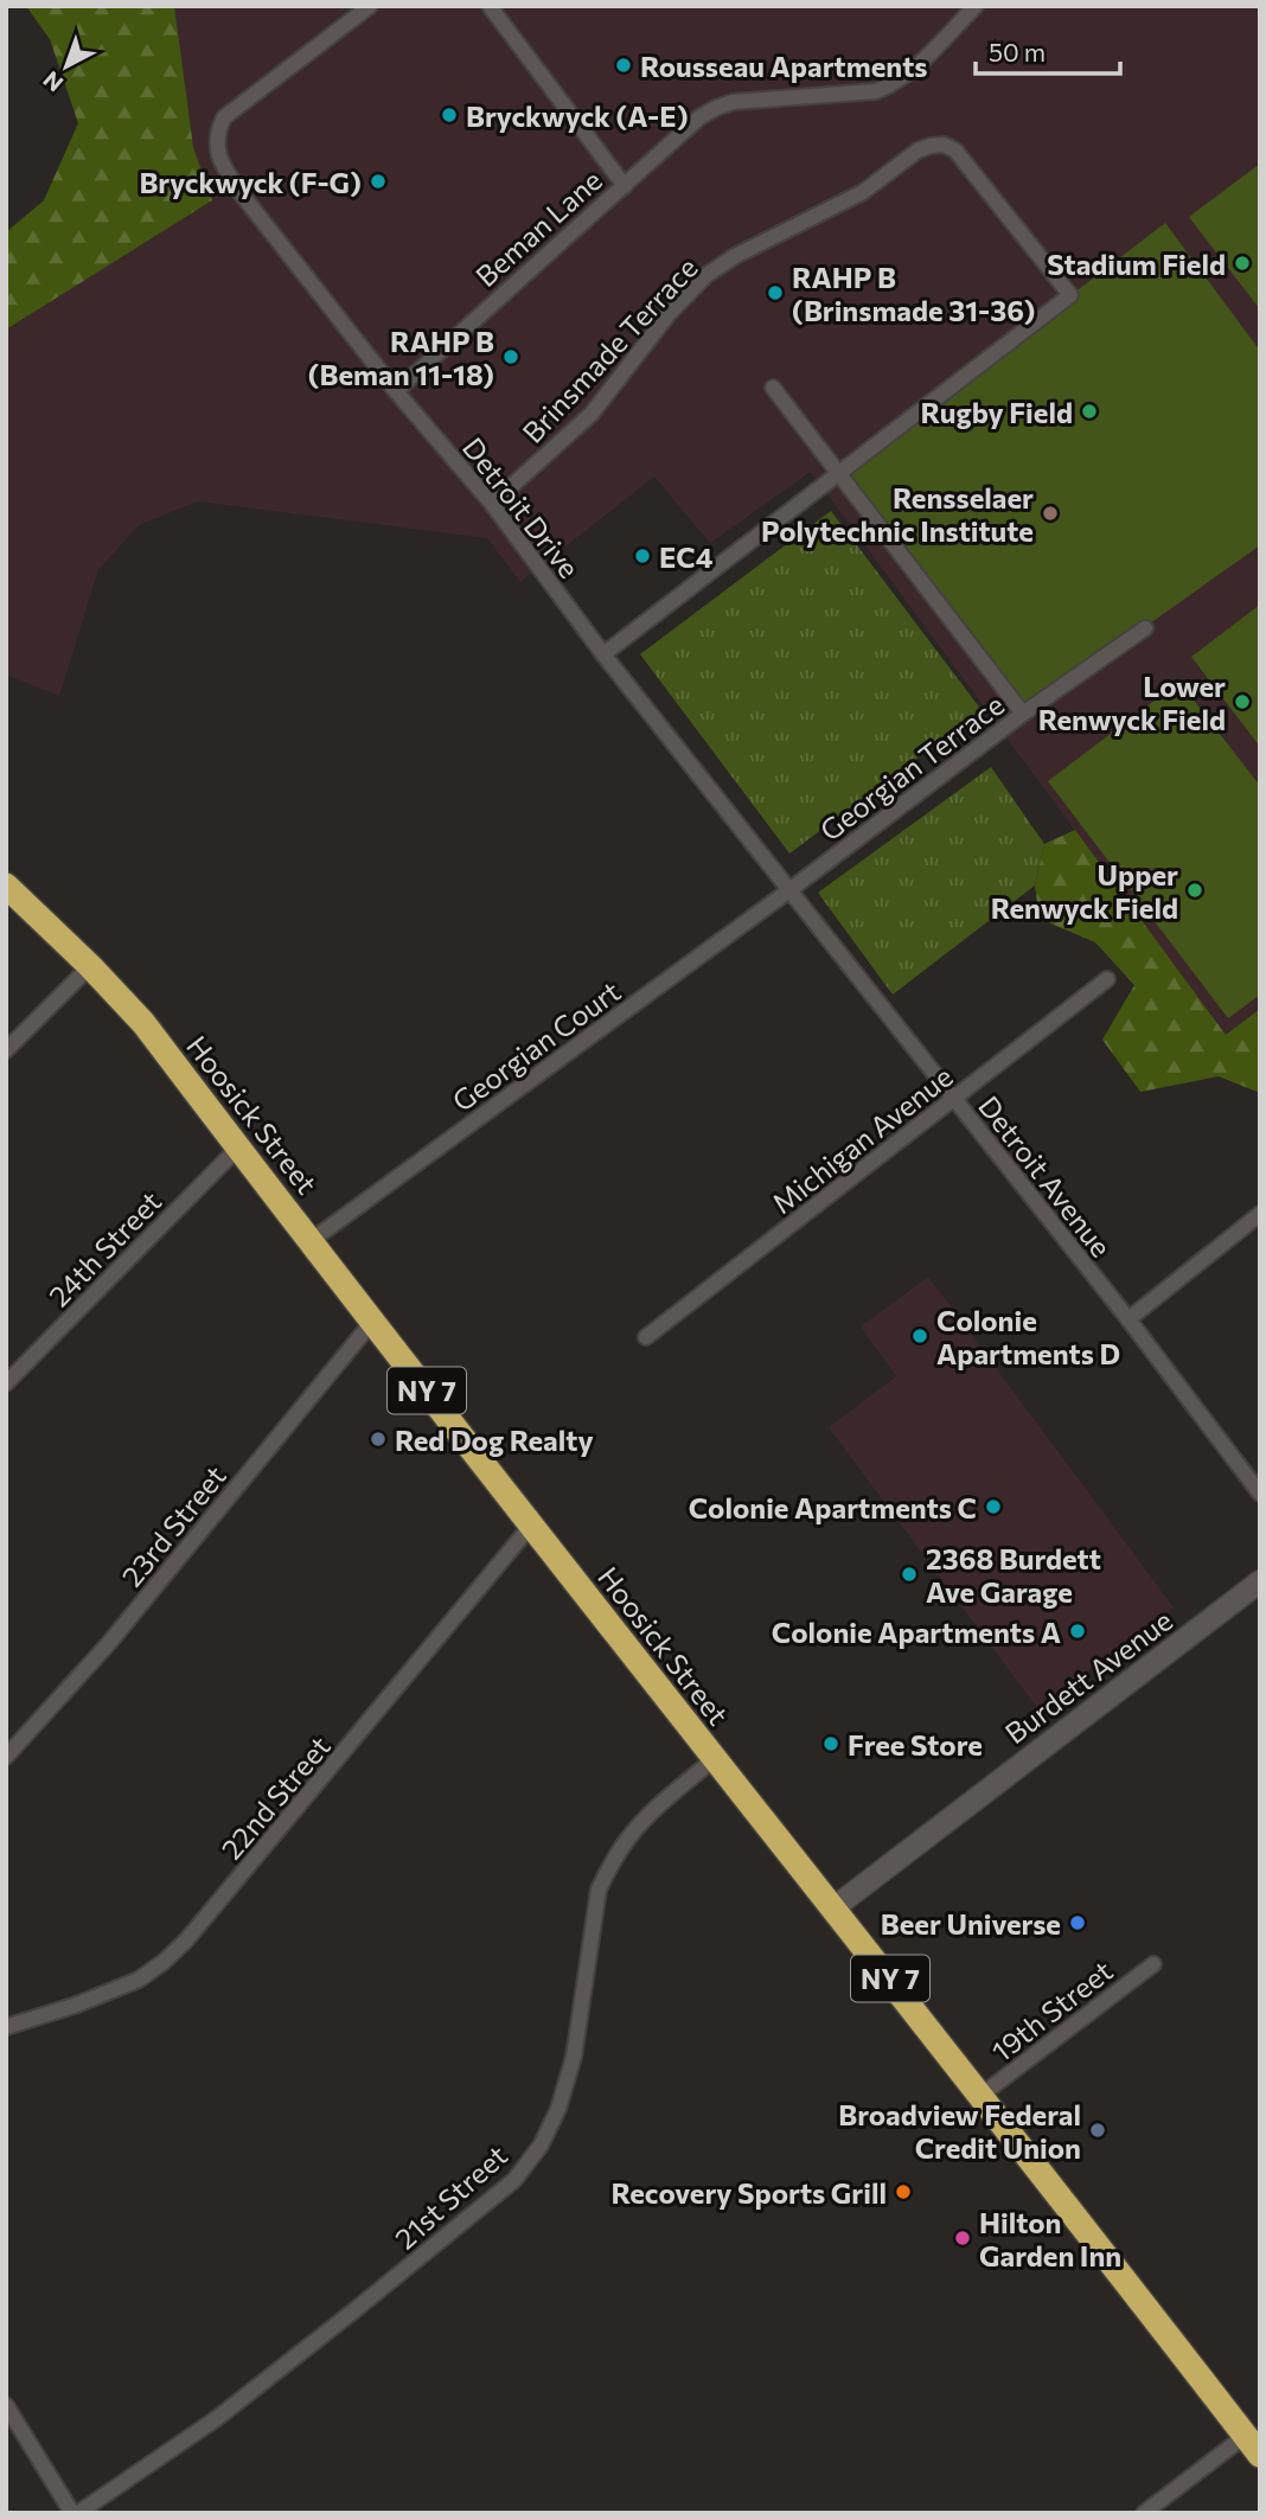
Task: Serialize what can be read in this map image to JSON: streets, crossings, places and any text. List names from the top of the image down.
{
  "streets": {
    "highway": ["Hoosick Street", "NY 7"],
    "street": [
      "Beman Lane",
      "Brinsmade Terrace",
      "Detroit Drive",
      "Georgian Terrace",
      "Georgian Court",
      "Michigan Avenue",
      "Detroit Avenue",
      "24th Street",
      "23rd Street",
      "Burdett Avenue",
      "22nd Street",
      "19th Street",
      "21st Street"
    ]
  },
  "crossings": [
    ["Beman Lane", "Detroit Drive"],
    ["Brinsmade Terrace", "Detroit Drive"],
    ["Detroit Drive", "Georgian Terrace"],
    ["Detroit Drive", "Georgian Court"],
    ["Detroit Drive", "Detroit Avenue"],
    ["Georgian Terrace", "Georgian Court"],
    ["Georgian Terrace", "Detroit Avenue"],
    ["Georgian Court", "Hoosick Street"],
    ["Georgian Court", "Detroit Avenue"],
    ["Hoosick Street", "24th Street"],
    ["Hoosick Street", "23rd Street"],
    ["Hoosick Street", "Burdett Avenue"],
    ["Hoosick Street", "22nd Street"],
    ["Hoosick Street", "19th Street"],
    ["Hoosick Street", "21st Street"],
    ["Michigan Avenue", "Detroit Avenue"]
  ],
  "places": [
    "Rousseau Apartments",
    "Bryckwyck (A-E)",
    "Bryckwyck (F-G)",
    "Stadium Field",
    "RAHP B (Brinsmade 31-36)",
    "RAHP B (Beman 11-18)",
    "Rugby Field",
    "Rensselaer Polytechnic Institute",
    "EC4",
    "Lower Renwyck Field",
    "Upper Renwyck Field",
    "Colonie Apartments D",
    "Red Dog Realty",
    "Colonie Apartments C",
    "2368 Burdett Ave Garage",
    "Colonie Apartments A",
    "Free Store",
    "Beer Universe",
    "Broadview Federal Credit Union",
    "Recovery Sports Grill",
    "Hilton Garden Inn"
  ],
  "scale_bar": "50 m",
  "north": "bottom left"
}
